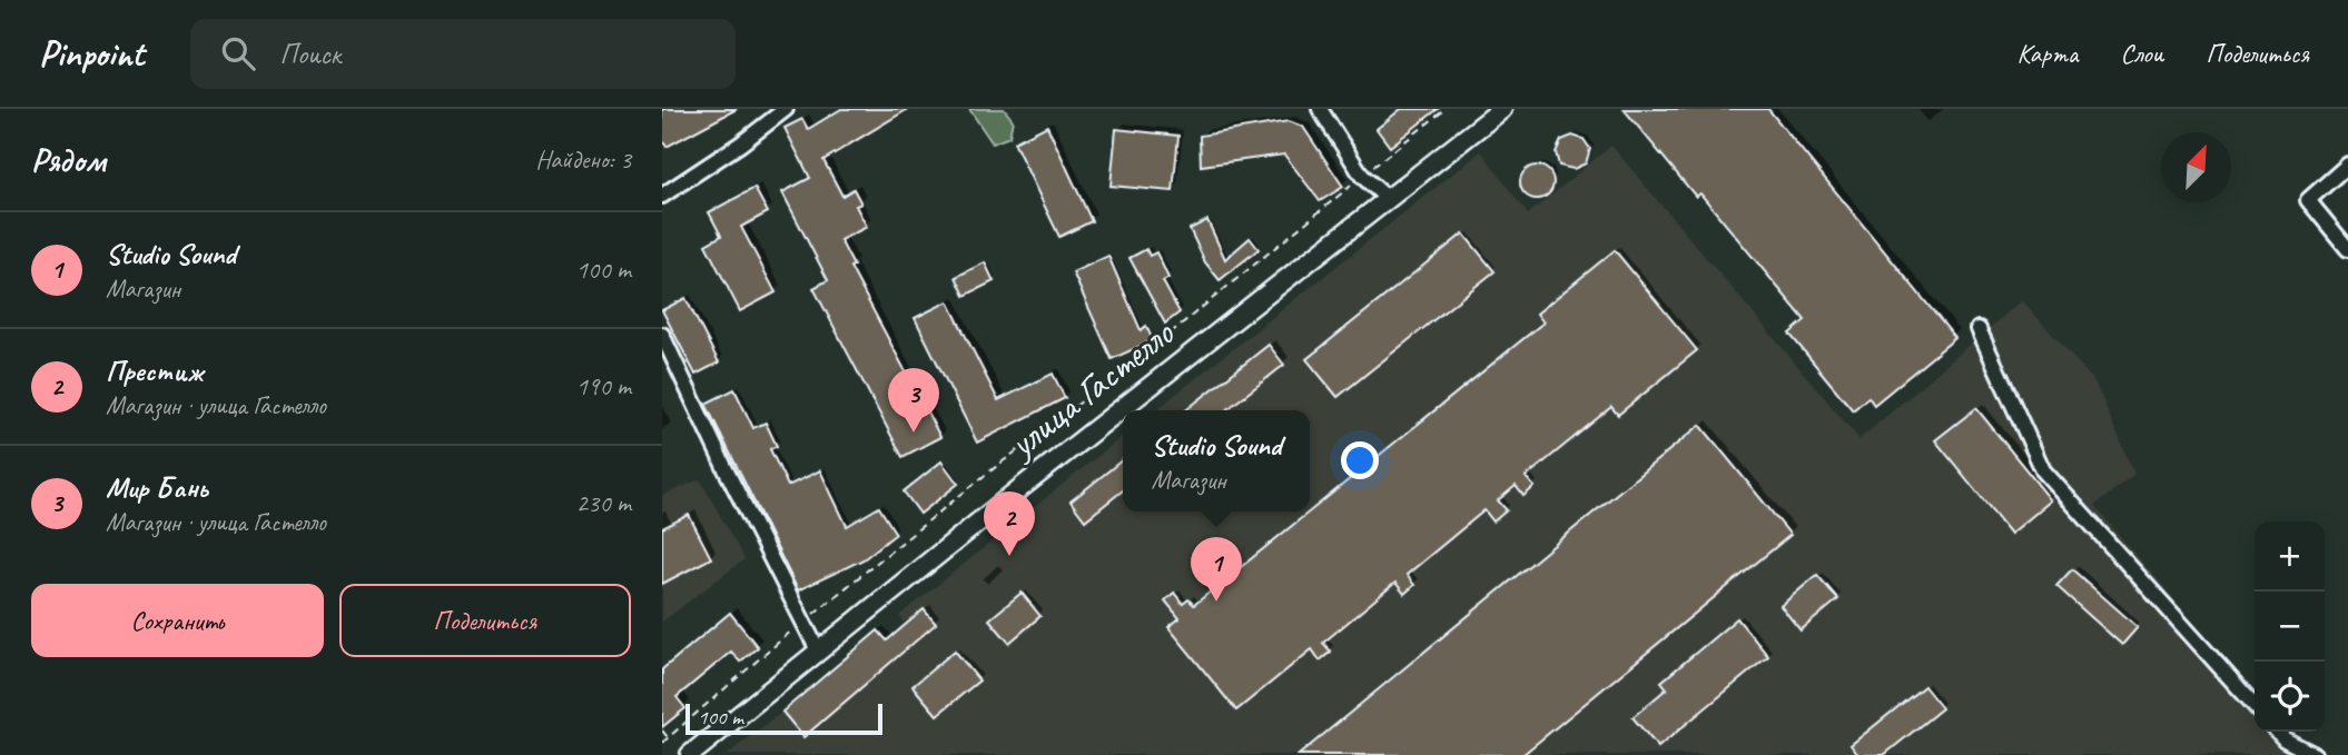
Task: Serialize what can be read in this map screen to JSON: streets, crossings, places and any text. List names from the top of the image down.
{
  "streets": {
    "main road": ["улица Гастелло"]
  },
  "scale_bar": "100 m",
  "north": "top right",
  "page": {
    "header": "Pinpoint",
    "search": "Поиск",
    "nav": ["Карта", "Слои", "Поделиться"],
    "heading": ["Рядом", "Найдено: 3"],
    "list": [
      {
        "mark": "1",
        "name": "Studio Sound",
        "note": "Магазин",
        "value": "100 m"
      },
      {
        "mark": "2",
        "name": "Престиж",
        "note": "Магазин · улица Гастелло",
        "value": "190 m"
      },
      {
        "mark": "3",
        "name": "Мир Бань",
        "note": "Магазин · улица Гастелло",
        "value": "230 m"
      }
    ],
    "pins": ["3", "2", "1"],
    "popup": ["Studio Sound", "Магазин"],
    "map_buttons": ["+", "−"],
    "buttons": ["Сохранить", "Поделиться"],
    "scale": "100 m"
  }
}
